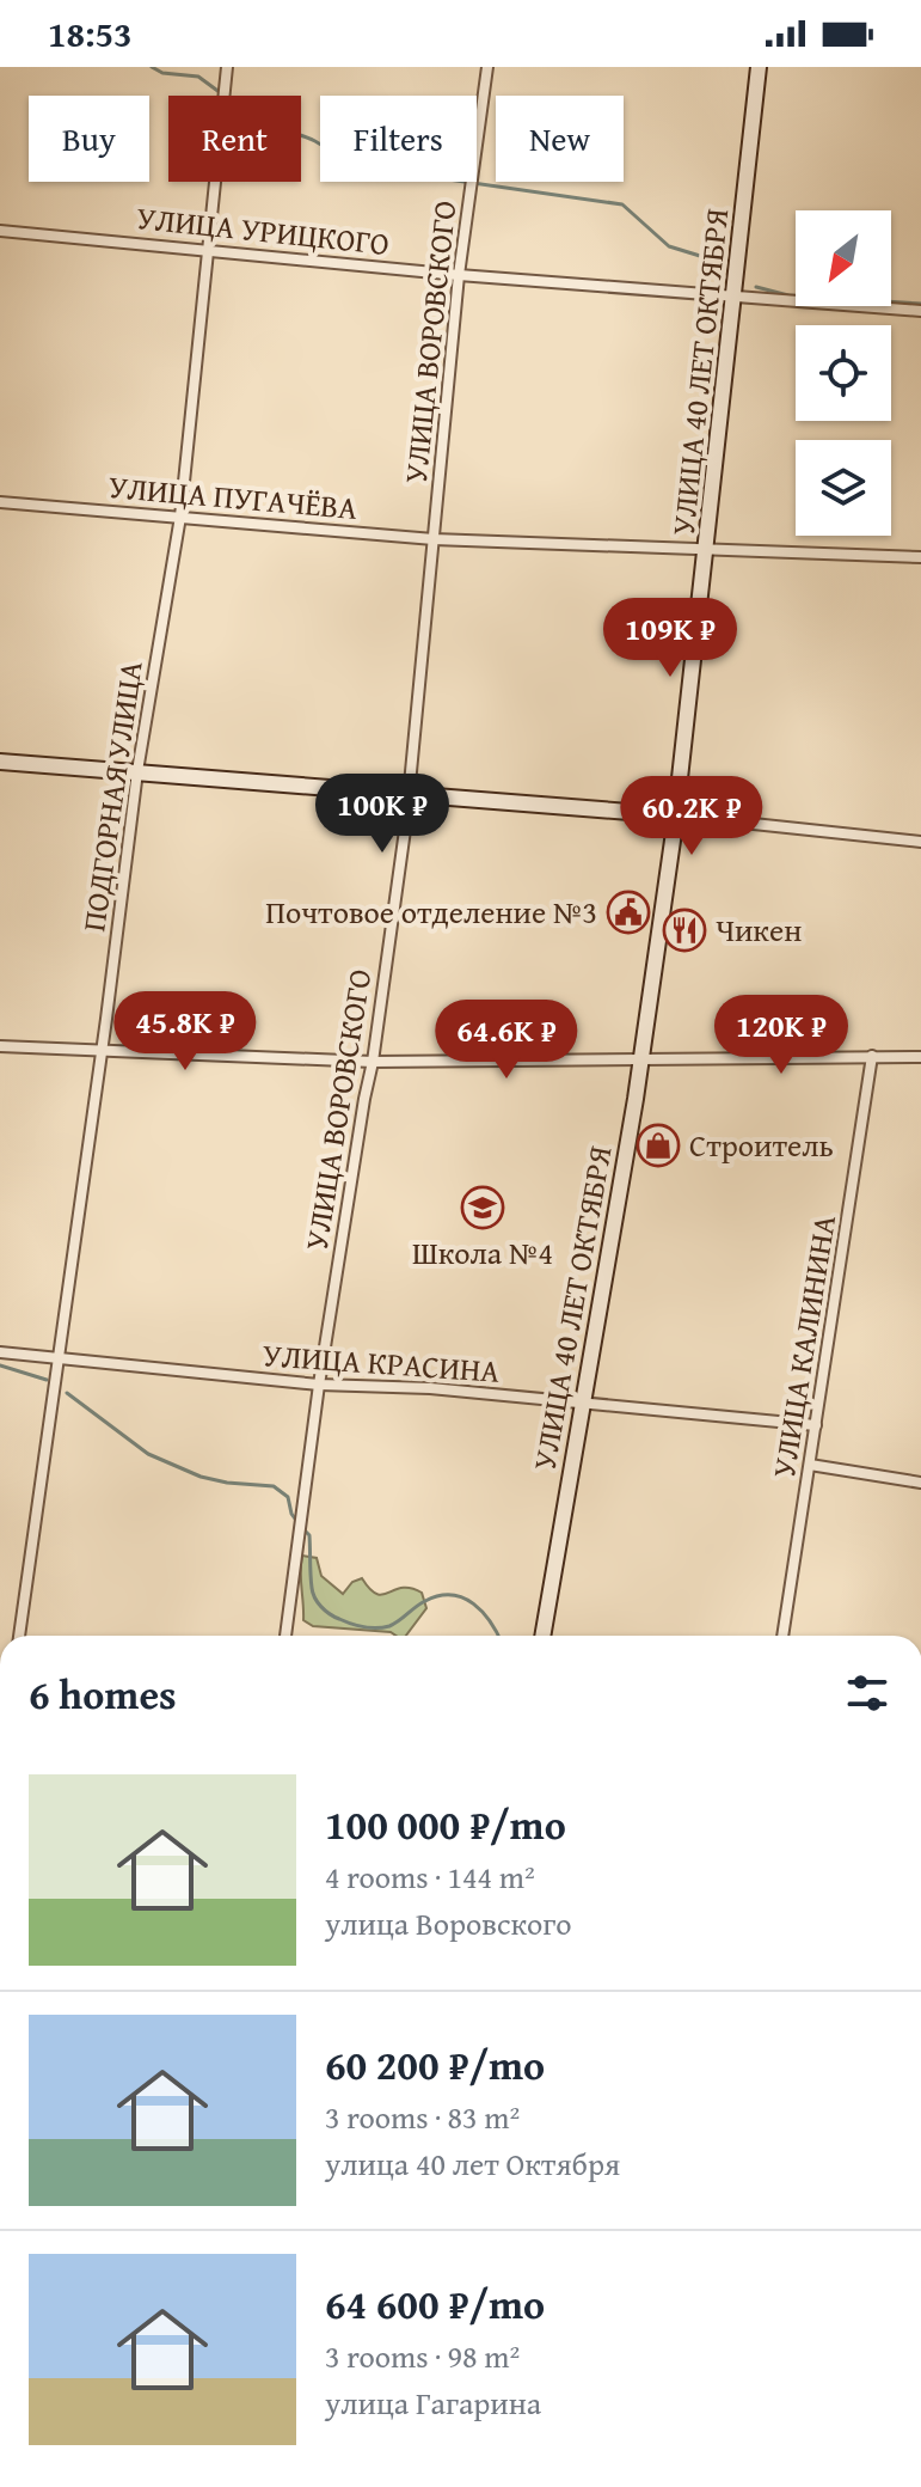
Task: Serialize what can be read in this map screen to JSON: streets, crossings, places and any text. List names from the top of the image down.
{
  "streets": {
    "street": [
      "УЛИЦА УРИЦКОГО",
      "УЛИЦА ВОРОВСКОГО",
      "УЛИЦА 40 ЛЕТ ОКТЯБРЯ",
      "УЛИЦА ПУГАЧЁВА",
      "ПОДГОРНАЯ УЛИЦА",
      "УЛИЦА КАЛИНИНА",
      "УЛИЦА КРАСИНА"
    ]
  },
  "crossings": [
    ["УЛИЦА УРИЦКОГО", "УЛИЦА ВОРОВСКОГО"],
    ["УЛИЦА УРИЦКОГО", "УЛИЦА 40 ЛЕТ ОКТЯБРЯ"],
    ["УЛИЦА УРИЦКОГО", "ПОДГОРНАЯ УЛИЦА"],
    ["УЛИЦА ВОРОВСКОГО", "УЛИЦА ПУГАЧЁВА"],
    ["УЛИЦА ВОРОВСКОГО", "УЛИЦА КРАСИНА"],
    ["УЛИЦА 40 ЛЕТ ОКТЯБРЯ", "УЛИЦА ПУГАЧЁВА"],
    ["УЛИЦА 40 ЛЕТ ОКТЯБРЯ", "УЛИЦА КРАСИНА"],
    ["УЛИЦА ПУГАЧЁВА", "ПОДГОРНАЯ УЛИЦА"],
    ["ПОДГОРНАЯ УЛИЦА", "УЛИЦА КРАСИНА"],
    ["УЛИЦА КАЛИНИНА", "УЛИЦА КРАСИНА"]
  ],
  "places": {
    "public building": ["Почтовое отделение №3"],
    "restaurant": ["Чикен"],
    "shop": ["Строитель"],
    "school or university": ["Школа №4"]
  },
  "north": "bottom left",
  "page": {
    "status": "18:53",
    "chip": [
      "Buy",
      "Rent",
      "Filters",
      "New"
    ],
    "price": [
      "109K ₽",
      "100K ₽",
      "60.2K ₽",
      "45.8K ₽",
      "120K ₽",
      "64.6K ₽"
    ],
    "heading": "6 homes",
    "list": [
      {
        "name": "100 000 ₽/mo",
        "note": "4 rooms · 144 m² · улица Воровского"
      },
      {
        "name": "60 200 ₽/mo",
        "note": "3 rooms · 83 m² · улица 40 лет Октября"
      },
      {
        "name": "64 600 ₽/mo",
        "note": "3 rooms · 98 m² · улица Гагарина"
      }
    ]
  }
}
